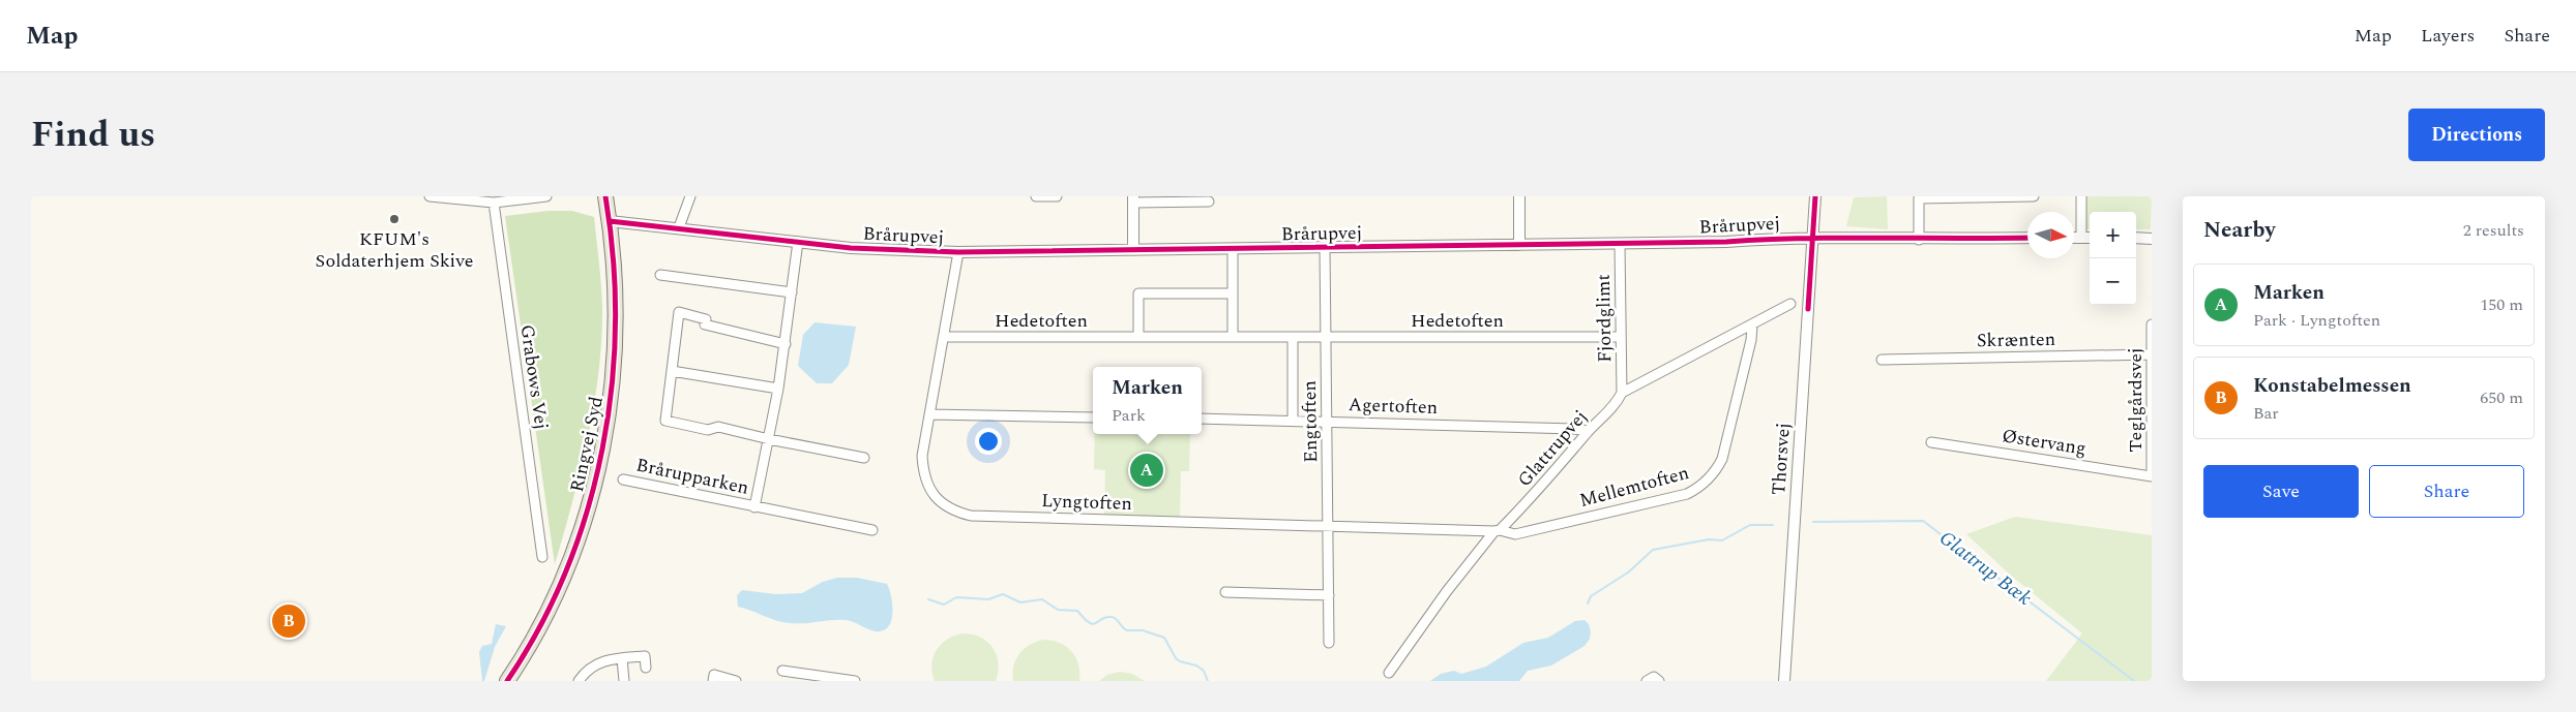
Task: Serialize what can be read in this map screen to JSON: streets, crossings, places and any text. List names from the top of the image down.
{
  "streets": {
    "main road": ["Ringvej Syd"],
    "street": [
      "Brårupvej",
      "Fjordglimt",
      "Hedetoften",
      "Skrænten",
      "Grabows Vej",
      "Teglgårdsvej",
      "Agertoften",
      "Engtoften",
      "Østervang",
      "Glattrupvej",
      "Thorsvej",
      "Brårupparken",
      "Mellemtoften",
      "Lyngtoften"
    ]
  },
  "crossings": [
    ["Brårupvej", "Fjordglimt"],
    ["Brårupvej", "Engtoften"],
    ["Brårupvej", "Ringvej Syd"],
    ["Brårupvej", "Thorsvej"],
    ["Brårupvej", "Brårupparken"],
    ["Brårupvej", "Lyngtoften"],
    ["Fjordglimt", "Hedetoften"],
    ["Fjordglimt", "Glattrupvej"],
    ["Hedetoften", "Engtoften"],
    ["Hedetoften", "Lyngtoften"],
    ["Skrænten", "Teglgårdsvej"],
    ["Teglgårdsvej", "Østervang"],
    ["Agertoften", "Engtoften"],
    ["Agertoften", "Glattrupvej"],
    ["Engtoften", "Lyngtoften"],
    ["Glattrupvej", "Mellemtoften"],
    ["Glattrupvej", "Lyngtoften"],
    ["Mellemtoften", "Lyngtoften"]
  ],
  "water": ["Glattrup Bæk"],
  "places": ["KFUM's Soldaterhjem Skive"],
  "north": "right",
  "page": {
    "header": "Map",
    "nav": ["Map", "Layers", "Share"],
    "title": "Find us",
    "buttons": [
      "Directions",
      ["Save", "Share"]
    ],
    "heading": ["Nearby", "2 results"],
    "map_buttons": ["+", "−"],
    "list": [
      {
        "mark": "A",
        "name": "Marken",
        "note": "Park · Lyngtoften",
        "value": "150 m"
      },
      {
        "mark": "B",
        "name": "Konstabelmessen",
        "note": "Bar",
        "value": "650 m"
      }
    ],
    "popup": ["Marken", "Park"],
    "pins": ["A", "B"]
  }
}
